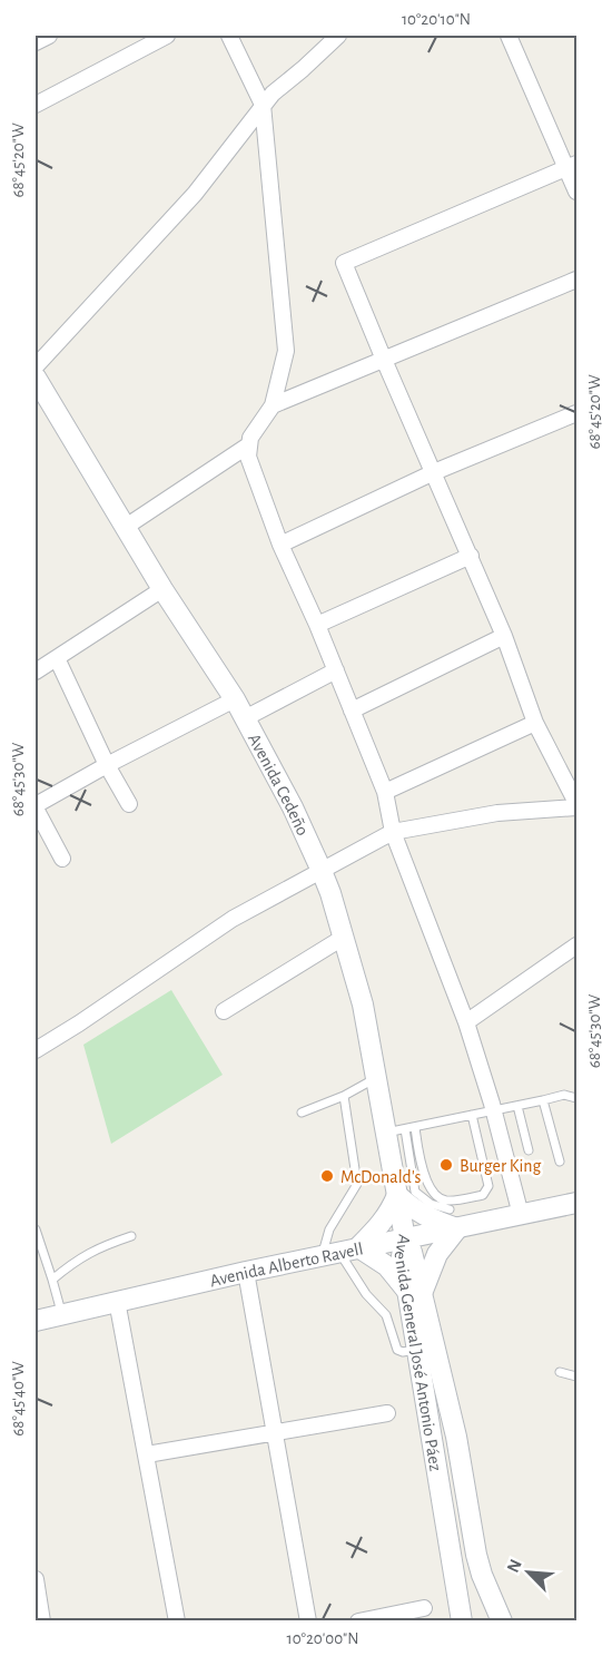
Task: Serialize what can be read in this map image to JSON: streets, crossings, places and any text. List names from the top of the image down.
{
  "streets": {
    "street": ["Avenida Cedeño", "Avenida Alberto Ravell", "Avenida General José Antonio Páez"]
  },
  "crossings": [
    ["Avenida Cedeño", "Avenida Alberto Ravell"],
    ["Avenida Cedeño", "Avenida General José Antonio Páez"],
    ["Avenida Alberto Ravell", "Avenida General José Antonio Páez"]
  ],
  "places": ["Burger King", "McDonald's"],
  "north": "top left",
  "coordinates": [
    "10°20'10\"N",
    "68°45'20\"W",
    "68°45'30\"W",
    "68°45'40\"W",
    "10°20'00\"N"
  ]
}
